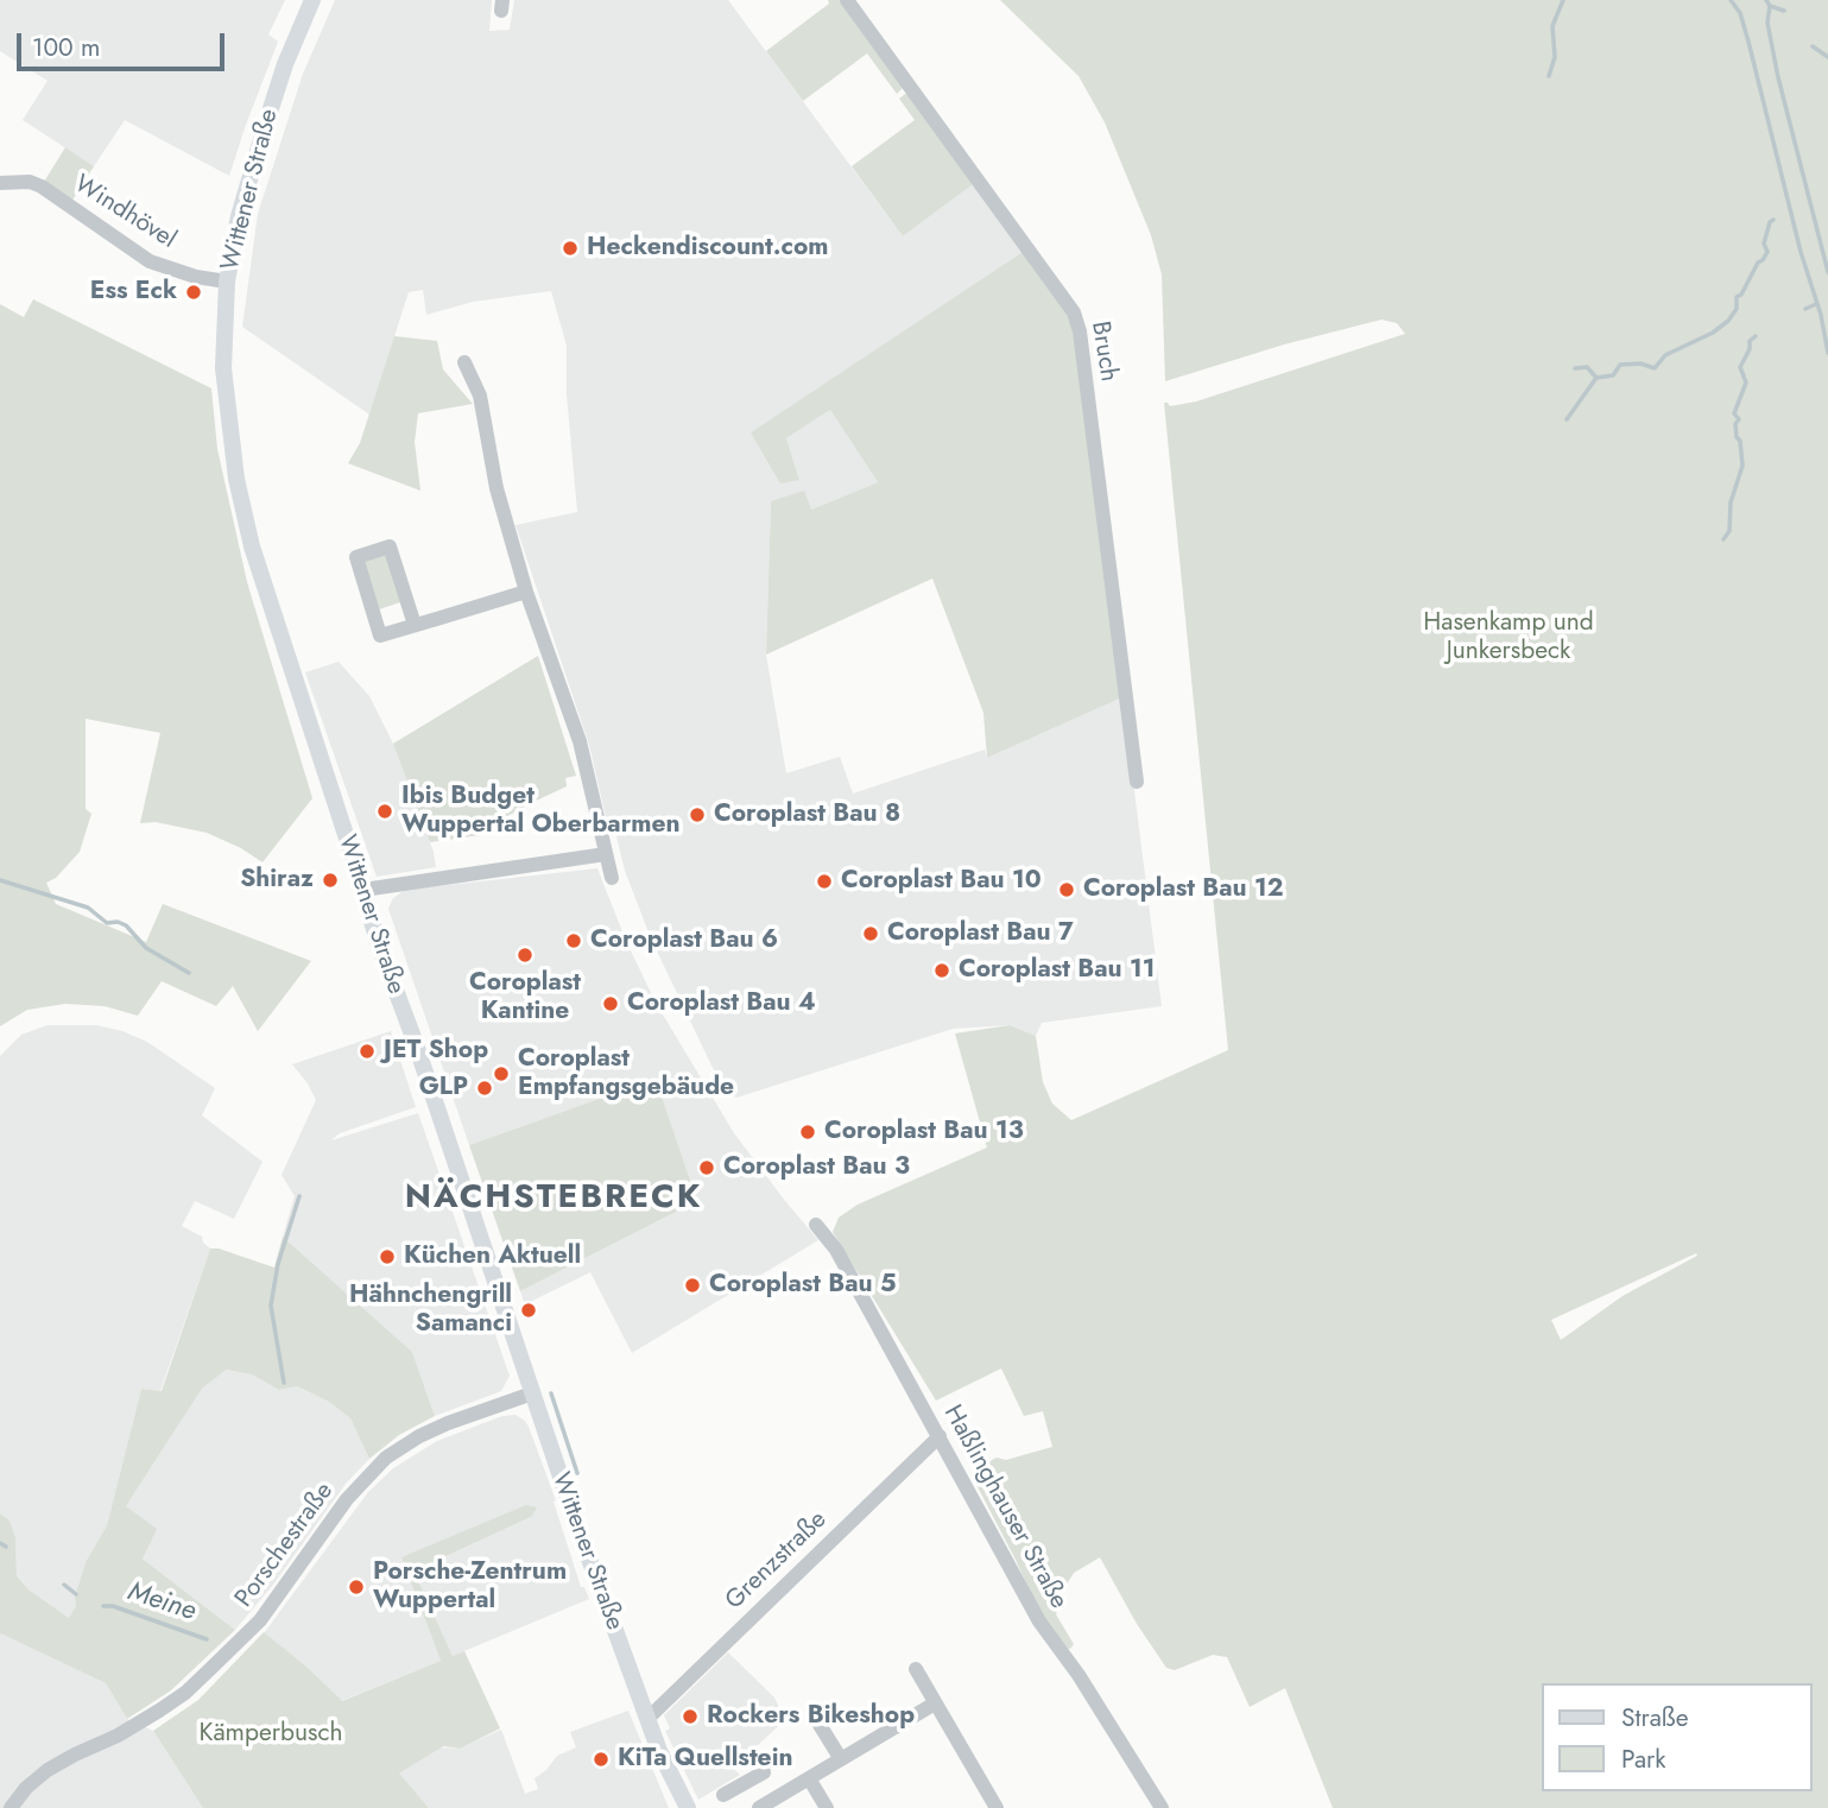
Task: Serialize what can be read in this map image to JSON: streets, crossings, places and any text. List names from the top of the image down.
{
  "streets": {
    "main road": ["Wittener Straße"],
    "street": [
      "Windhövel",
      "Bruch",
      "Haßlinghauser Straße",
      "Porschestraße",
      "Grenzstraße"
    ]
  },
  "crossings": [
    ["Wittener Straße", "Windhövel"],
    ["Wittener Straße", "Porschestraße"],
    ["Wittener Straße", "Grenzstraße"],
    ["Haßlinghauser Straße", "Grenzstraße"]
  ],
  "districts": ["NÄCHSTEBRECK"],
  "water": ["Meine"],
  "parks": ["Hasenkamp und Junkersbeck", "Kämperbusch"],
  "places": [
    "Heckendiscount.com",
    "Ess Eck",
    "Ibis Budget Wuppertal Oberbarmen",
    "Coroplast Bau 8",
    "Shiraz",
    "Coroplast Bau 10",
    "Coroplast Bau 12",
    "Coroplast Bau 7",
    "Coroplast Bau 6",
    "Coroplast Kantine",
    "Coroplast Bau 11",
    "Coroplast Bau 4",
    "JET Shop",
    "Coroplast Empfangsgebäude",
    "GLP",
    "Coroplast Bau 13",
    "Coroplast Bau 3",
    "Küchen Aktuell",
    "Coroplast Bau 5",
    "Hähnchengrill Samanci",
    "Porsche-Zentrum Wuppertal",
    "Rockers Bikeshop",
    "KiTa Quellstein"
  ],
  "legend": ["Straße", "Park"],
  "scale_bar": "100 m"
}
